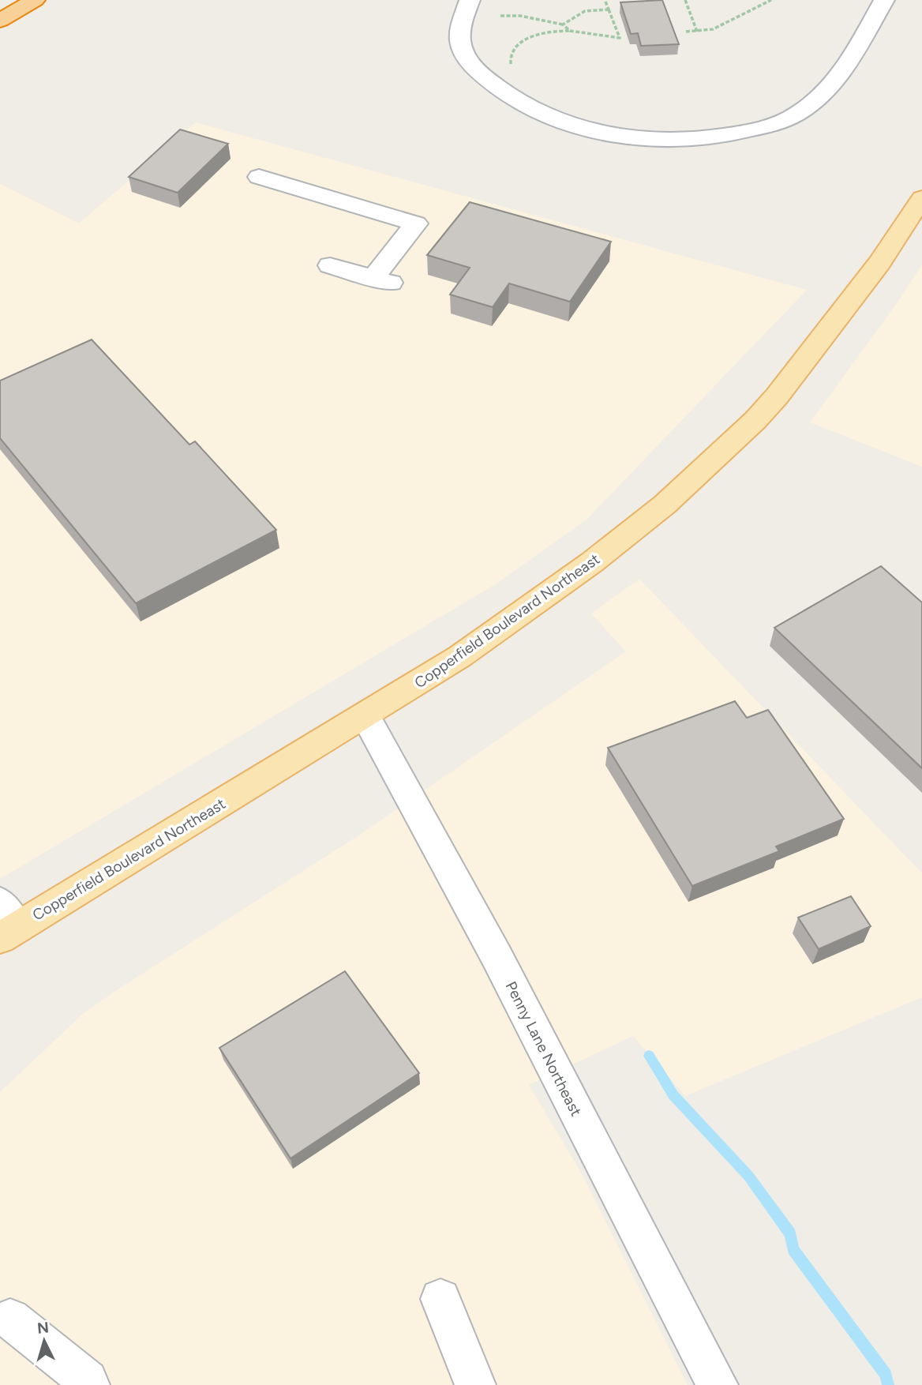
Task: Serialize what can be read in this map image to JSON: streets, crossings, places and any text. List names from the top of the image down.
{
  "streets": {
    "main road": ["Copperfield Boulevard Northeast"],
    "street": ["Penny Lane Northeast"]
  },
  "crossings": [
    ["Copperfield Boulevard Northeast", "Penny Lane Northeast"]
  ],
  "north": "top"
}
